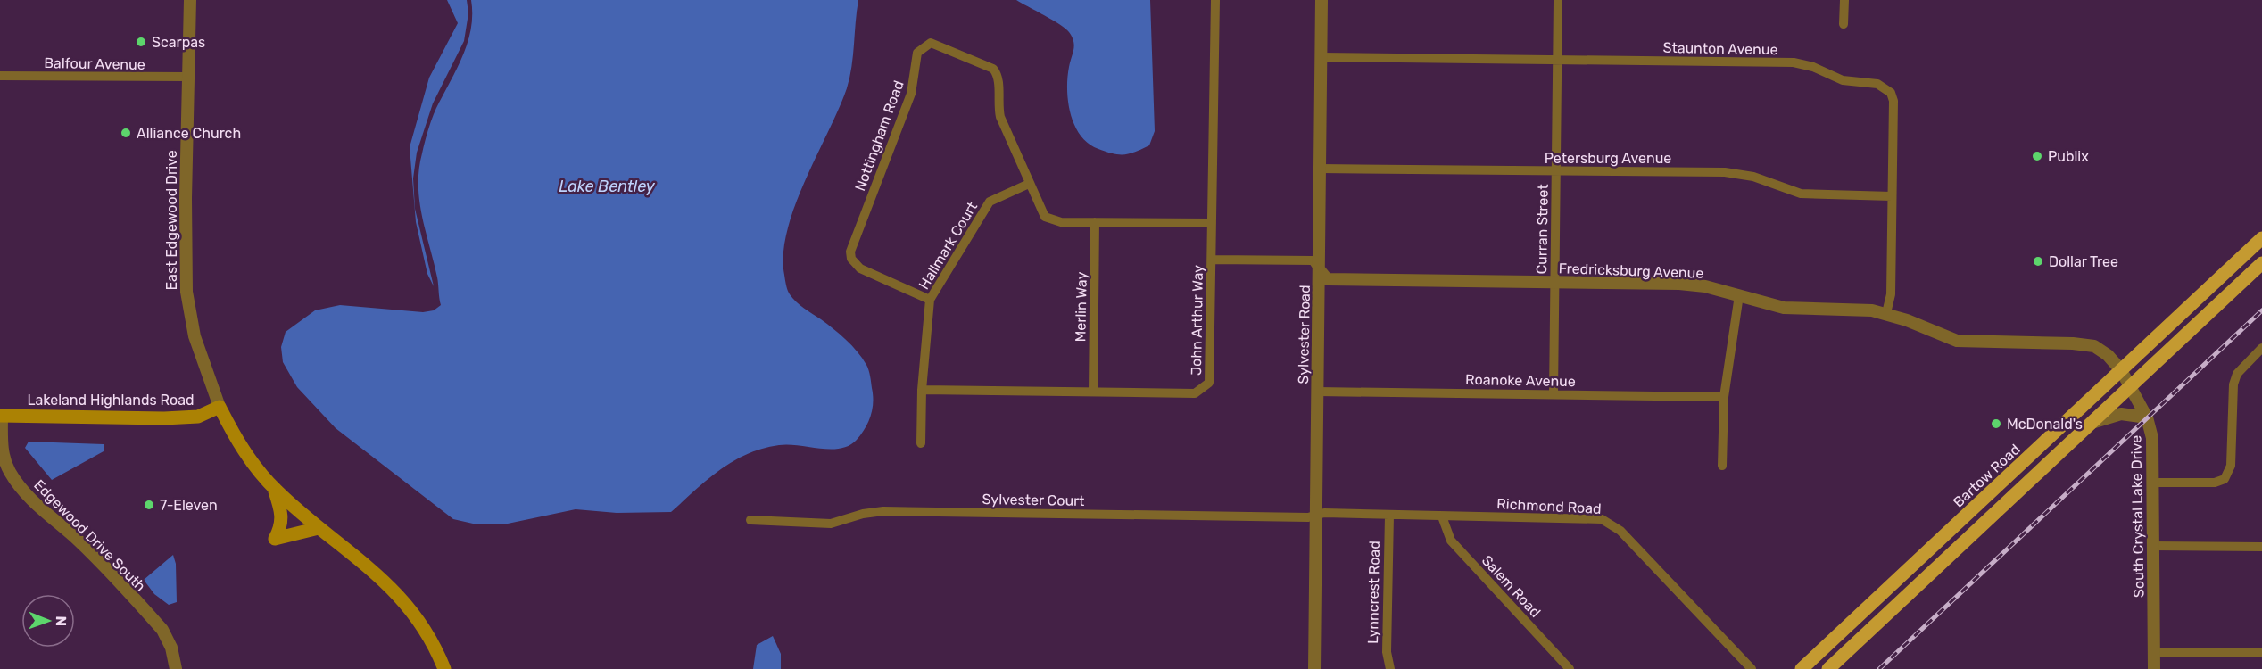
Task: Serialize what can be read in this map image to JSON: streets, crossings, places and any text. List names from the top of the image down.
{
  "streets": {
    "main road": ["East Edgewood Drive", "Lakeland Highlands Road", "Bartow Road"],
    "street": [
      "Staunton Avenue",
      "Balfour Avenue",
      "Nottingham Road",
      "Petersburg Avenue",
      "Curran Street",
      "Hallmark Court",
      "Fredricksburg Avenue",
      "Merlin Way",
      "John Arthur Way",
      "Sylvester Road",
      "Roanoke Avenue",
      "Sylvester Court",
      "Richmond Road",
      "South Crystal Lake Drive",
      "Edgewood Drive South",
      "Salem Road",
      "Lynncrest Road"
    ]
  },
  "crossings": [
    ["Staunton Avenue", "Petersburg Avenue"],
    ["Staunton Avenue", "Curran Street"],
    ["Staunton Avenue", "Fredricksburg Avenue"],
    ["Staunton Avenue", "Sylvester Road"],
    ["Balfour Avenue", "East Edgewood Drive"],
    ["Nottingham Road", "Hallmark Court"],
    ["Nottingham Road", "Merlin Way"],
    ["Nottingham Road", "John Arthur Way"],
    ["Petersburg Avenue", "Curran Street"],
    ["Petersburg Avenue", "Sylvester Road"],
    ["East Edgewood Drive", "Lakeland Highlands Road"],
    ["Curran Street", "Fredricksburg Avenue"],
    ["Curran Street", "Roanoke Avenue"],
    ["Hallmark Court", "John Arthur Way"],
    ["Fredricksburg Avenue", "Sylvester Road"],
    ["Fredricksburg Avenue", "Bartow Road"],
    ["Fredricksburg Avenue", "South Crystal Lake Drive"],
    ["Merlin Way", "John Arthur Way"],
    ["Sylvester Road", "Roanoke Avenue"],
    ["Sylvester Road", "Sylvester Court"],
    ["Sylvester Road", "Richmond Road"],
    ["Lakeland Highlands Road", "Edgewood Drive South"],
    ["Bartow Road", "South Crystal Lake Drive"],
    ["Sylvester Court", "Richmond Road"],
    ["Richmond Road", "Salem Road"],
    ["Richmond Road", "Lynncrest Road"]
  ],
  "water": ["Lake Bentley"],
  "places": [
    "Scarpas",
    "Alliance Church",
    "Publix",
    "Dollar Tree",
    "McDonald's",
    "7-Eleven"
  ],
  "north": "right"
}
